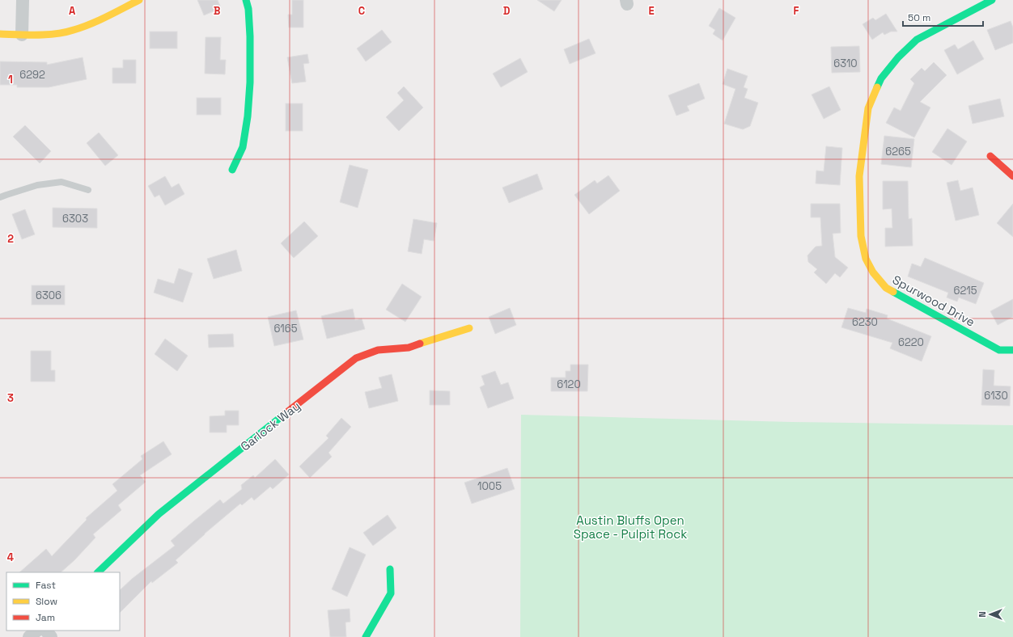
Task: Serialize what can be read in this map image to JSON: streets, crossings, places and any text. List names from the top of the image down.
{
  "streets": {
    "street": ["Spurwood Drive", "Garlock Way"]
  },
  "parks": ["Austin Bluffs Open Space - Pulpit Rock"],
  "house_numbers": [
    "6310",
    "6292",
    "6265",
    "6303",
    "6215",
    "6306",
    "6230",
    "6165",
    "6220",
    "6120",
    "6130",
    "1005"
  ],
  "legend": ["Fast", "Slow", "Jam"],
  "scale_bar": "50 m",
  "north": "left",
  "grid": {
    "columns": [
      "A",
      "B",
      "C",
      "D",
      "E",
      "F"
    ],
    "rows": [
      "1",
      "2",
      "3",
      "4"
    ]
  }
}
